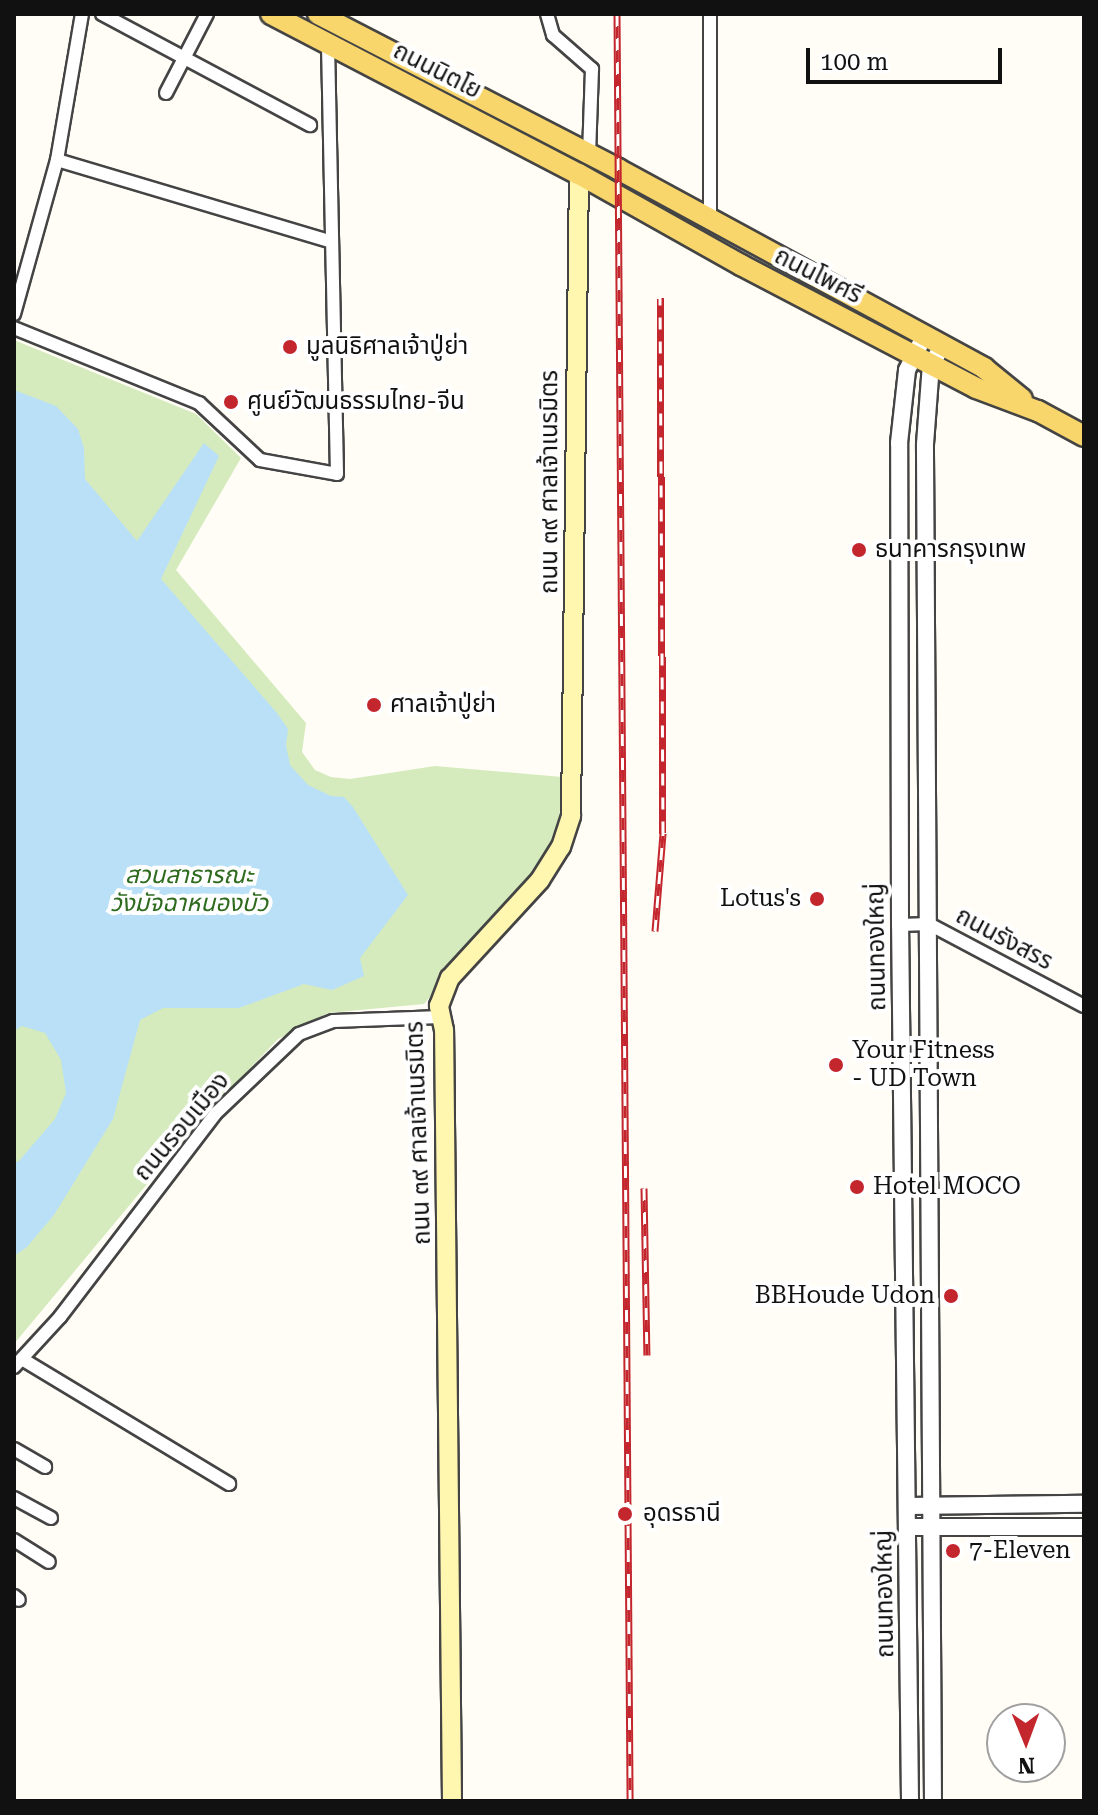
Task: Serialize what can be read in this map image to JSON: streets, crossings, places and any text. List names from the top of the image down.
{
  "streets": {
    "main road": ["ถนนนิตโย", "ถนนโพศรี", "ถนน ๓๙ ศาลเจ้าเนรมิตร"],
    "street": ["ถนนรังสรร", "ถนนทองใหญ่", "ถนนรอบเมือง"]
  },
  "crossings": [
    ["ถนนนิตโย", "ถนนโพศรี"],
    ["ถนนนิตโย", "ถนน ๓๙ ศาลเจ้าเนรมิตร"],
    ["ถนนโพศรี", "ถนน ๓๙ ศาลเจ้าเนรมิตร"],
    ["ถนนโพศรี", "ถนนทองใหญ่"],
    ["ถนน ๓๙ ศาลเจ้าเนรมิตร", "ถนนรอบเมือง"],
    ["ถนนรังสรร", "ถนนทองใหญ่"]
  ],
  "parks": ["สวนสาธารณะ วังมัจฉาหนองบัว"],
  "places": [
    "มูลนิธิศาลเจ้าปู่ย่า",
    "ศูนย์วัฒนธรรมไทย-จีน",
    "ธนาคารกรุงเทพ",
    "ศาลเจ้าปู่ย่า",
    "Lotus's",
    "Your Fitness - UD Town",
    "Hotel MOCO",
    "BBHoude Udon",
    "อุดรธานี",
    "7-Eleven"
  ],
  "scale_bar": "100 m",
  "north": "bottom"
}
